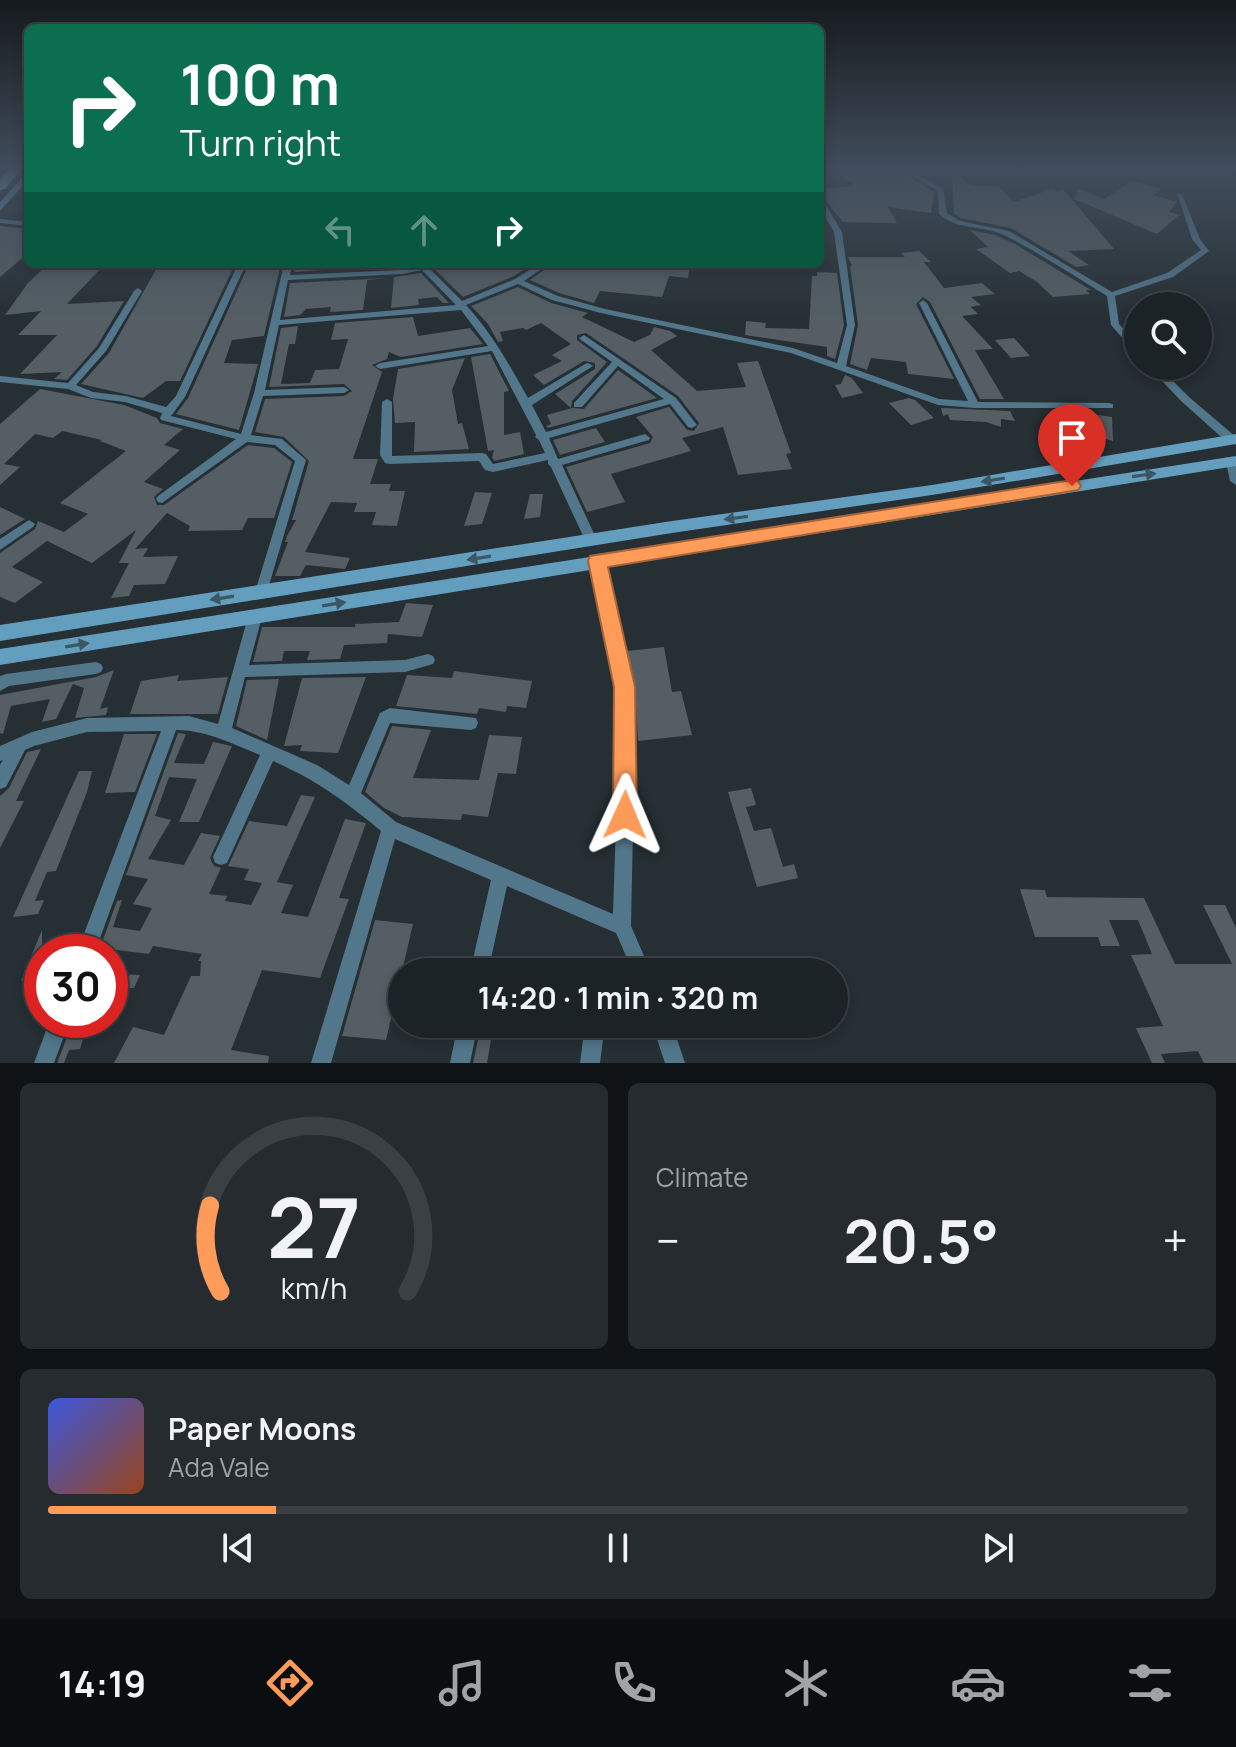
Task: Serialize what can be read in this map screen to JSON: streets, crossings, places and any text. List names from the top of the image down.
{
  "page": {
    "turn": ["100 m", "Turn right"],
    "limit": "30",
    "trip": "14:20 · 1 min · 320 m",
    "tile": "Climate",
    "heat": ["−", "20.5°", "+"],
    "song": ["Paper Moons", "Ada Vale"],
    "tabs": "14:19",
    "gauge": ["27", "km/h"]
  }
}
